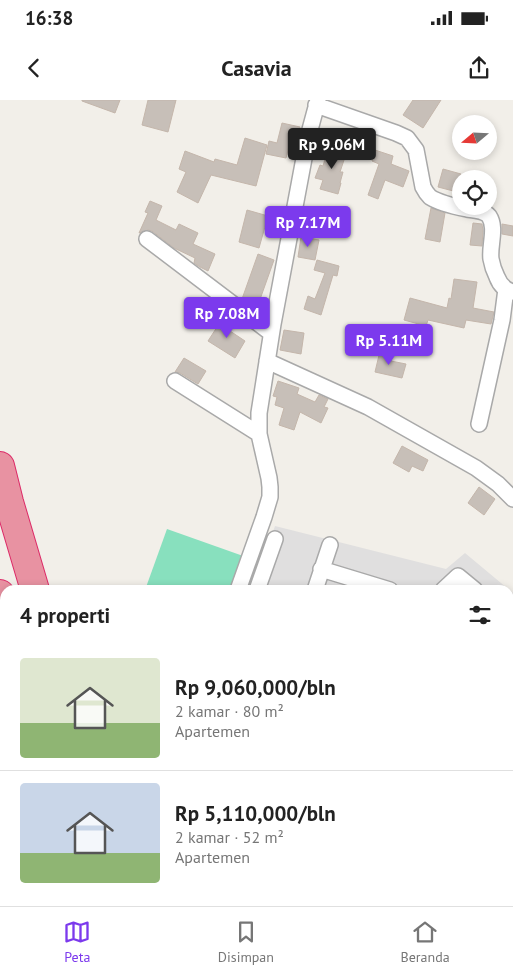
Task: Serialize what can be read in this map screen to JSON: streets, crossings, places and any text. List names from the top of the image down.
{
  "north": "left",
  "page": {
    "status": "16:38",
    "header": "Casavia",
    "price": [
      "Rp 9.06M",
      "Rp 7.17M",
      "Rp 7.08M",
      "Rp 5.11M"
    ],
    "heading": "4 properti",
    "list": [
      {
        "name": "Rp 9,060,000/bln",
        "note": "2 kamar · 80 m² · Apartemen"
      },
      {
        "name": "Rp 5,110,000/bln",
        "note": "2 kamar · 52 m² · Apartemen"
      }
    ],
    "tabs": ["Peta", "Disimpan", "Beranda"]
  }
}
